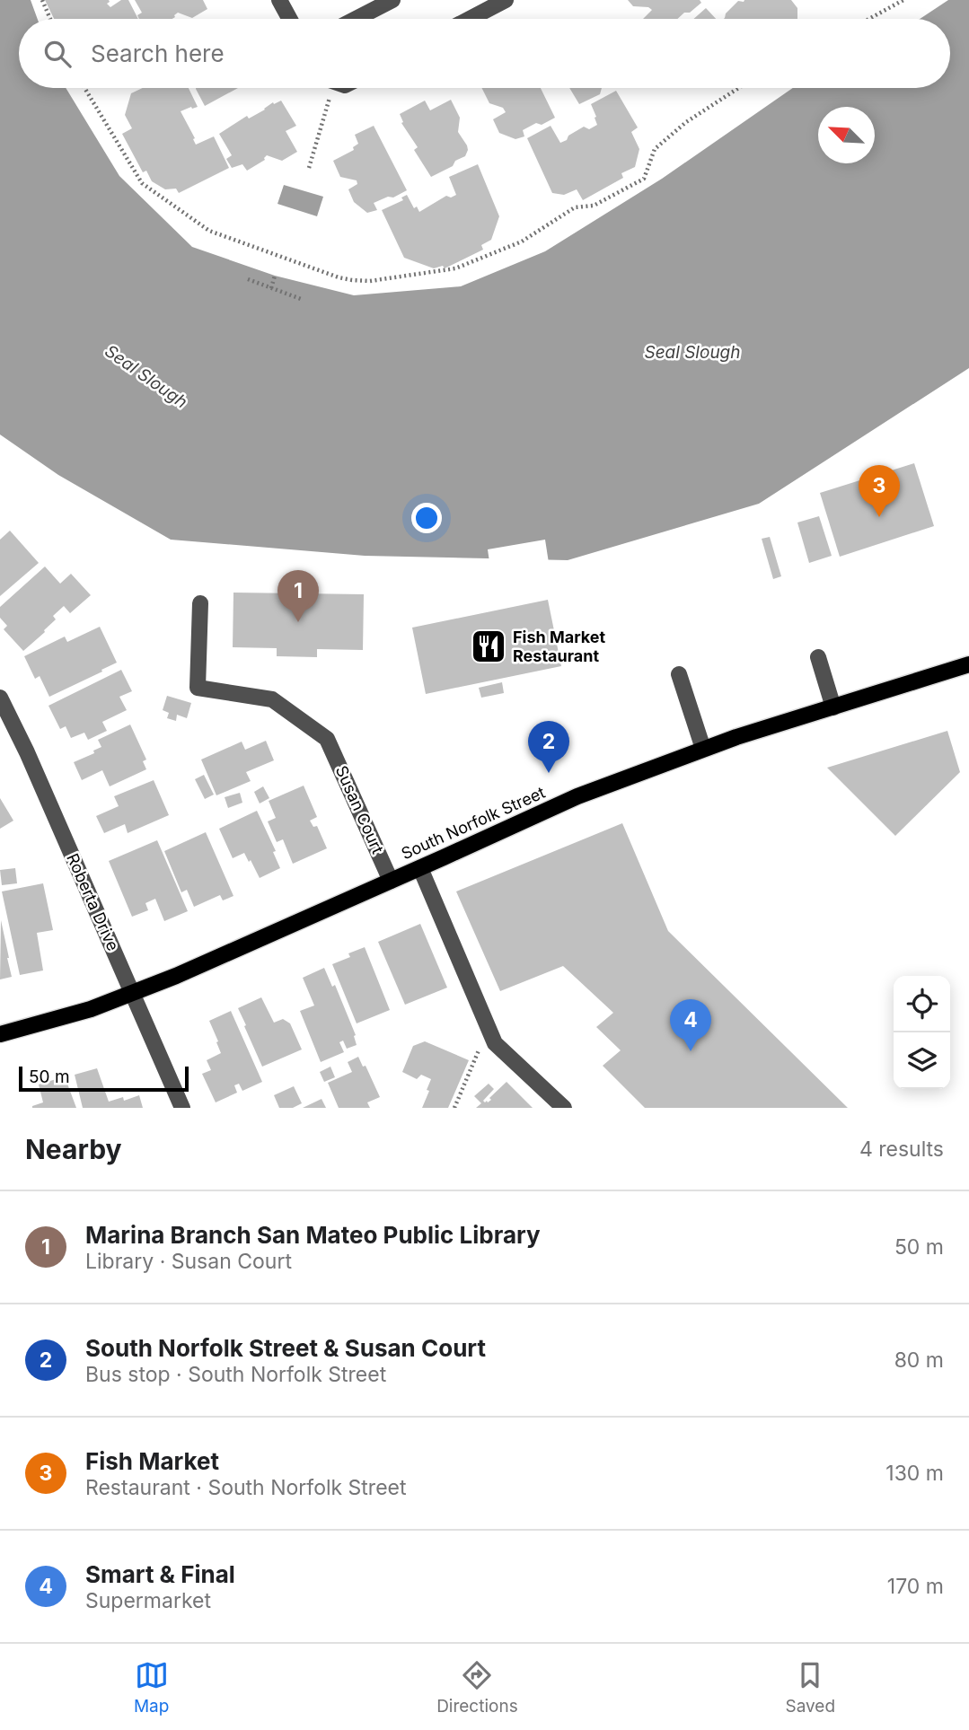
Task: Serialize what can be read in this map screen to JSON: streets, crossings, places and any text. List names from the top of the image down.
{
  "streets": {
    "main road": ["South Norfolk Street"],
    "street": ["Susan Court", "Roberta Drive"]
  },
  "crossings": [
    ["Susan Court", "South Norfolk Street"],
    ["South Norfolk Street", "Roberta Drive"]
  ],
  "water": ["Seal Slough"],
  "places": {
    "restaurant": ["Fish Market Restaurant"]
  },
  "scale_bar": "50 m",
  "north": "top left",
  "page": {
    "search": "Search here",
    "pins": [
      "3",
      "1",
      "2",
      "4"
    ],
    "scale": "50 m",
    "heading": ["Nearby", "4 results"],
    "list": [
      {
        "mark": "1",
        "name": "Marina Branch San Mateo Public Library",
        "note": "Library · Susan Court",
        "value": "50 m"
      },
      {
        "mark": "2",
        "name": "South Norfolk Street & Susan Court",
        "note": "Bus stop · South Norfolk Street",
        "value": "80 m"
      },
      {
        "mark": "3",
        "name": "Fish Market",
        "note": "Restaurant · South Norfolk Street",
        "value": "130 m"
      },
      {
        "mark": "4",
        "name": "Smart & Final",
        "note": "Supermarket",
        "value": "170 m"
      }
    ],
    "nav": ["Map", "Directions", "Saved"]
  }
}
